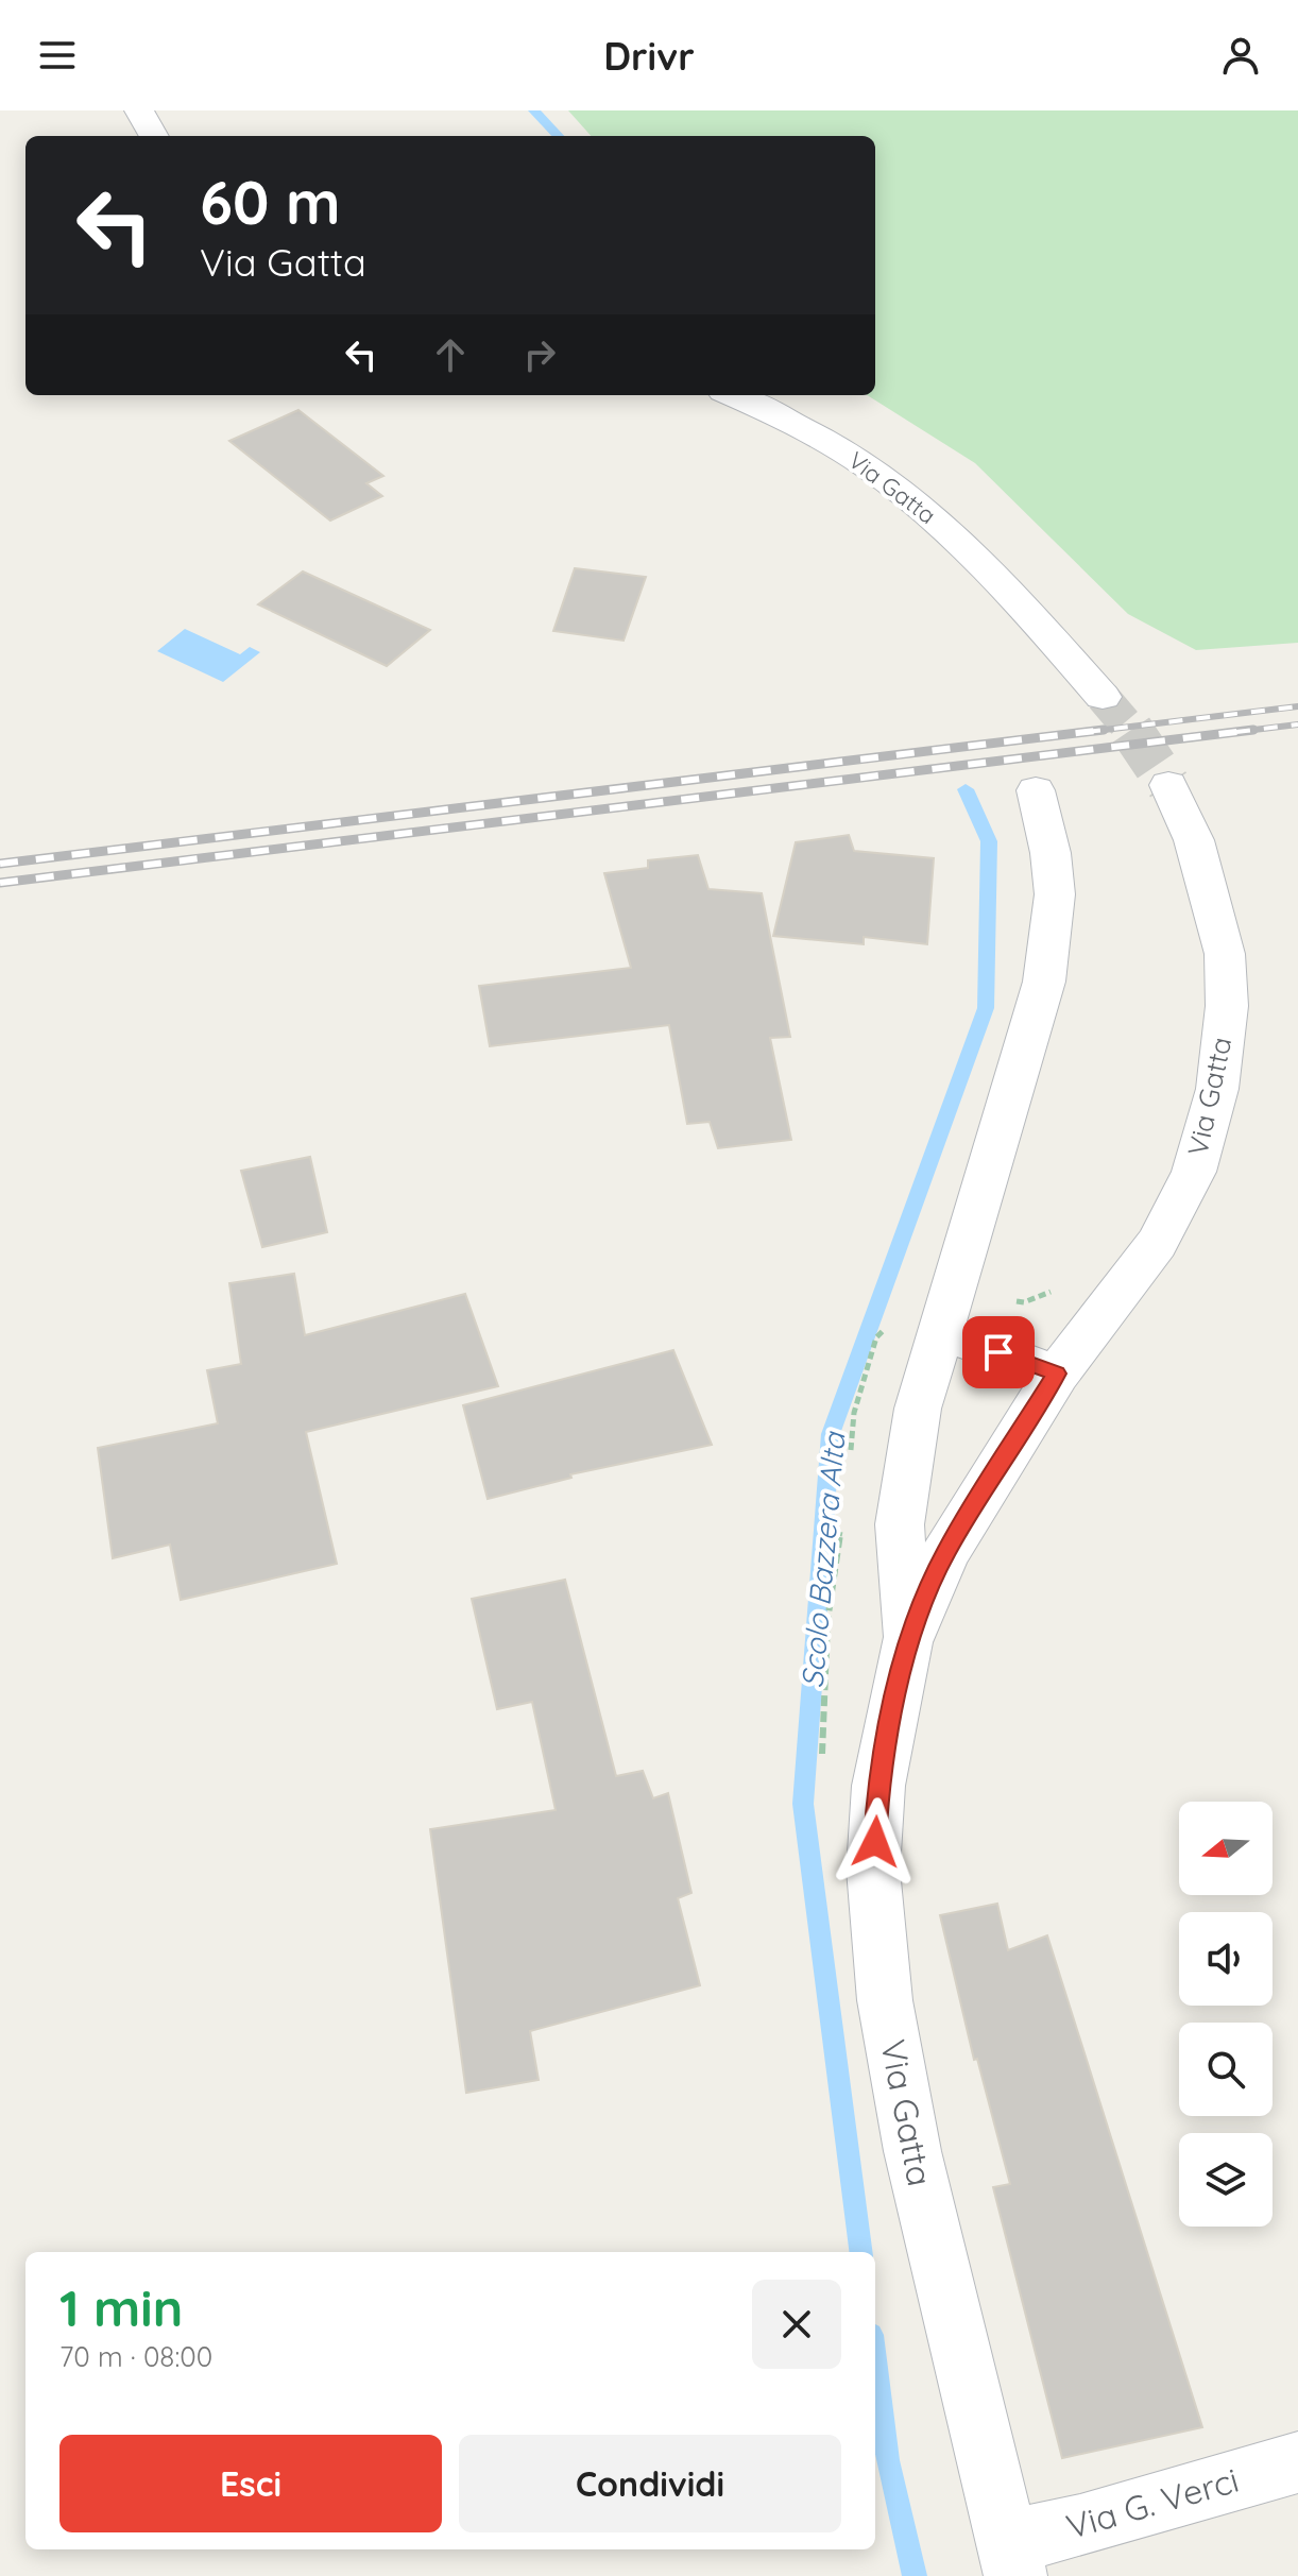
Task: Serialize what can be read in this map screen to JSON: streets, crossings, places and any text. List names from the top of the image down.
{
  "streets": {
    "street": ["Via Gatta", "Via G. Verci"]
  },
  "crossings": [
    ["Via Gatta", "Via G. Verci"]
  ],
  "water": ["Scolo Bazzera Alta"],
  "north": "left",
  "page": {
    "header": "Drivr",
    "turn": ["60 m", "Via Gatta"],
    "heading": ["1 min", "70 m · 08:00"],
    "buttons": ["Esci", "Condividi"]
  }
}
